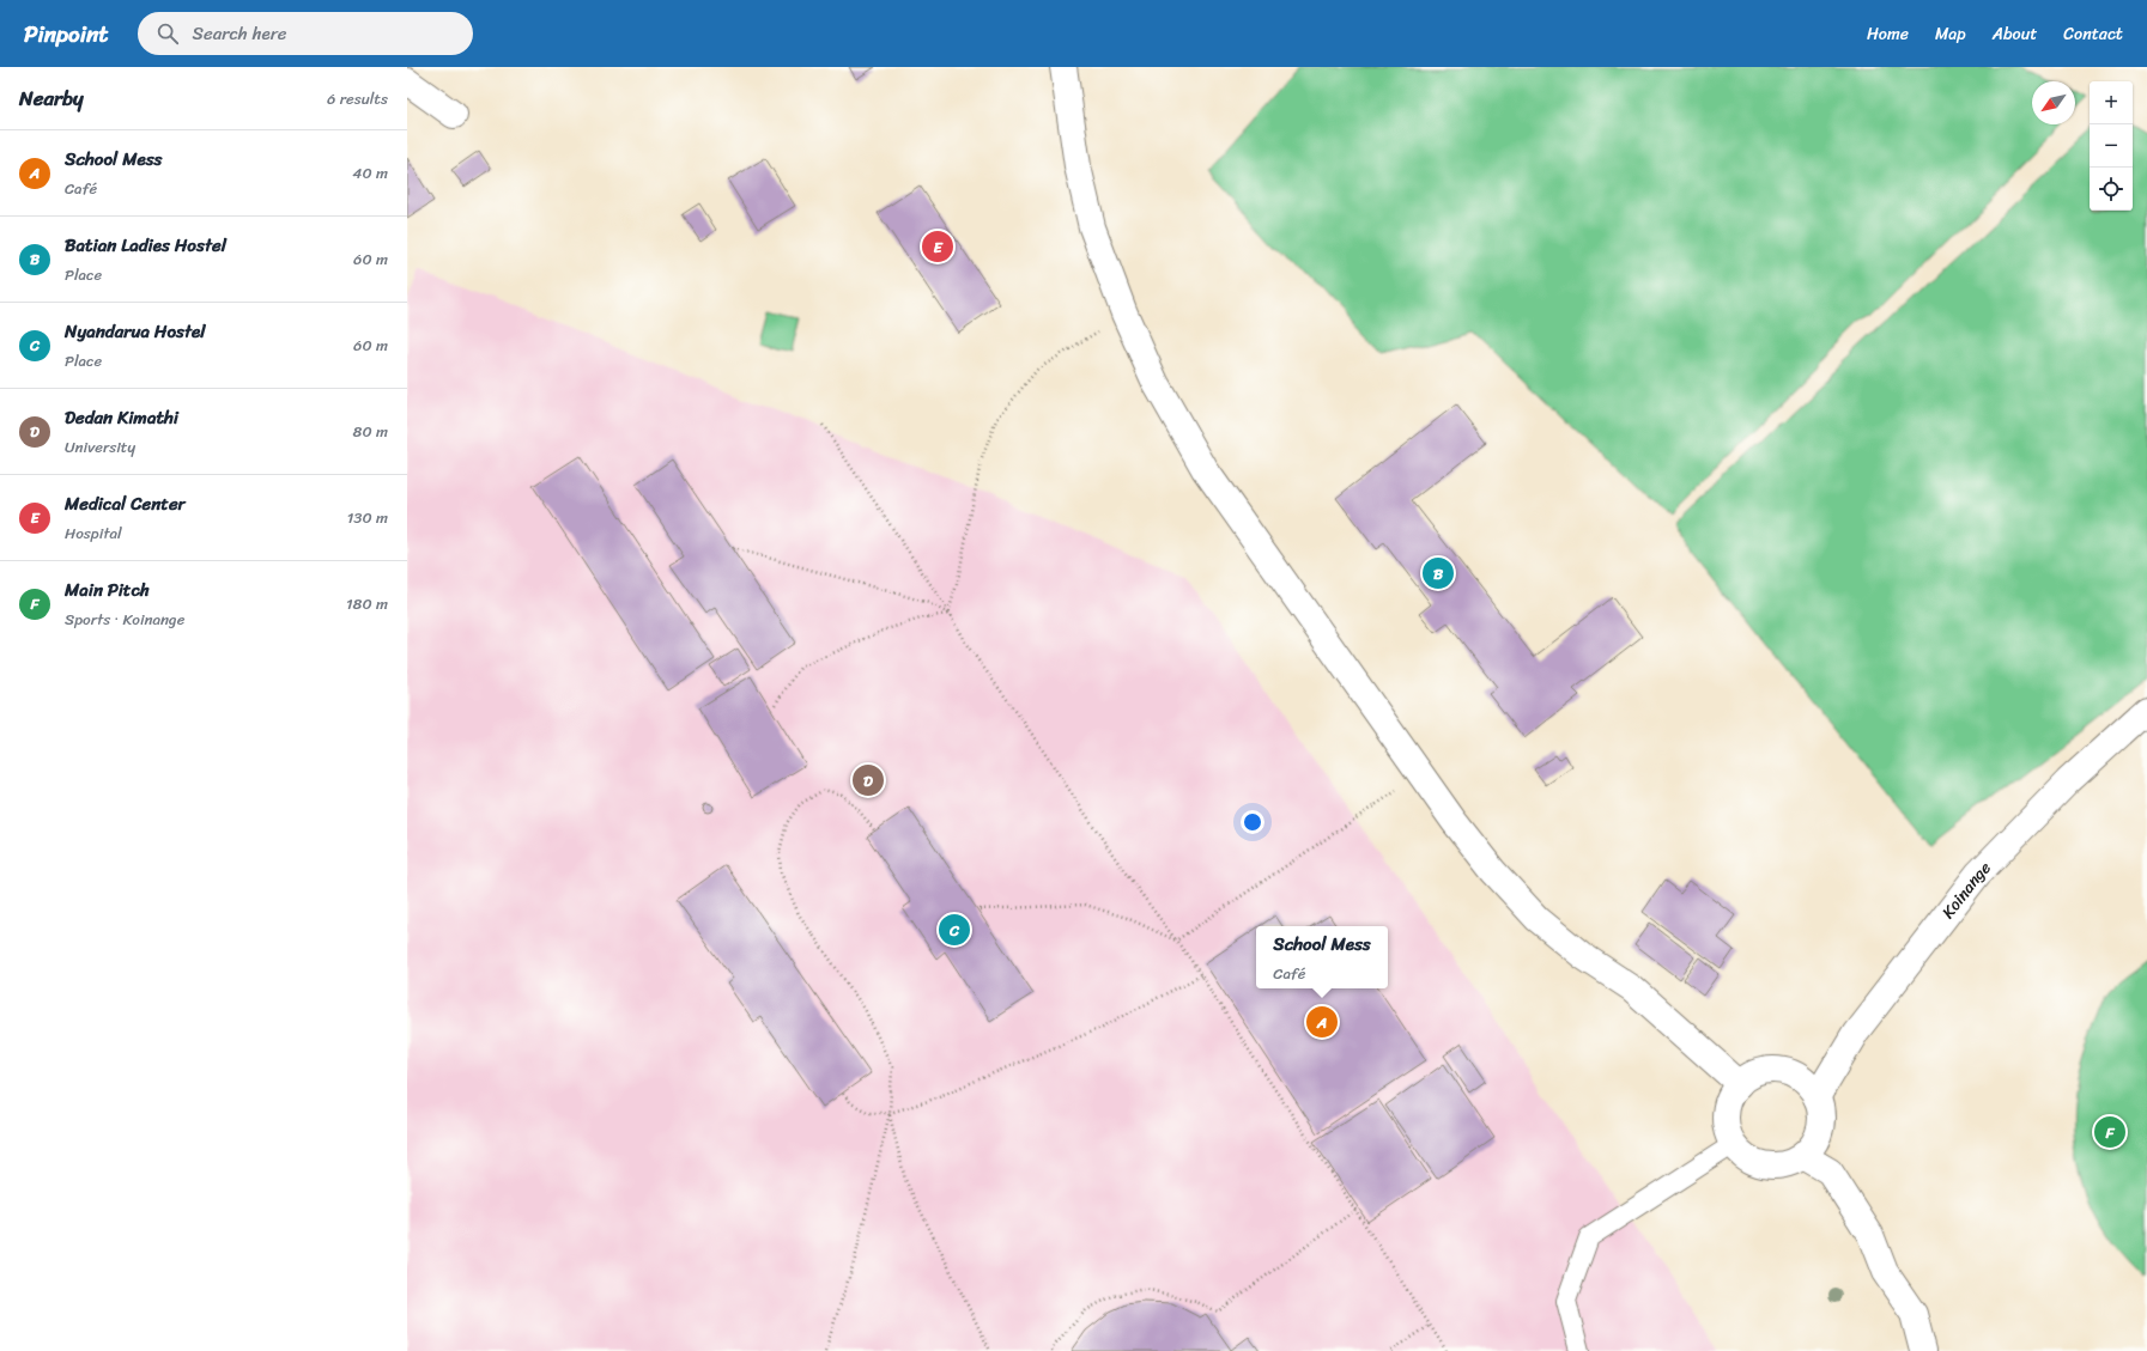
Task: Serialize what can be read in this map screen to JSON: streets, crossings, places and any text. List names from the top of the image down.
{
  "streets": {
    "street": ["Koinange"]
  },
  "north": "bottom left",
  "page": {
    "header": "Pinpoint",
    "search": "Search here",
    "nav": [
      "Home",
      "Map",
      "About",
      "Contact"
    ],
    "heading": ["Nearby", "6 results"],
    "map_buttons": ["+", "−"],
    "list": [
      {
        "mark": "A",
        "name": "School Mess",
        "note": "Café",
        "value": "40 m"
      },
      {
        "mark": "B",
        "name": "Batian Ladies Hostel",
        "note": "Place",
        "value": "60 m"
      },
      {
        "mark": "C",
        "name": "Nyandarua Hostel",
        "note": "Place",
        "value": "60 m"
      },
      {
        "mark": "D",
        "name": "Dedan Kimathi",
        "note": "University",
        "value": "80 m"
      },
      {
        "mark": "E",
        "name": "Medical Center",
        "note": "Hospital",
        "value": "130 m"
      },
      {
        "mark": "F",
        "name": "Main Pitch",
        "note": "Sports · Koinange",
        "value": "180 m"
      }
    ],
    "pins": [
      "E",
      "B",
      "D",
      "C",
      "A",
      "F"
    ],
    "popup": ["School Mess", "Café"]
  }
}
